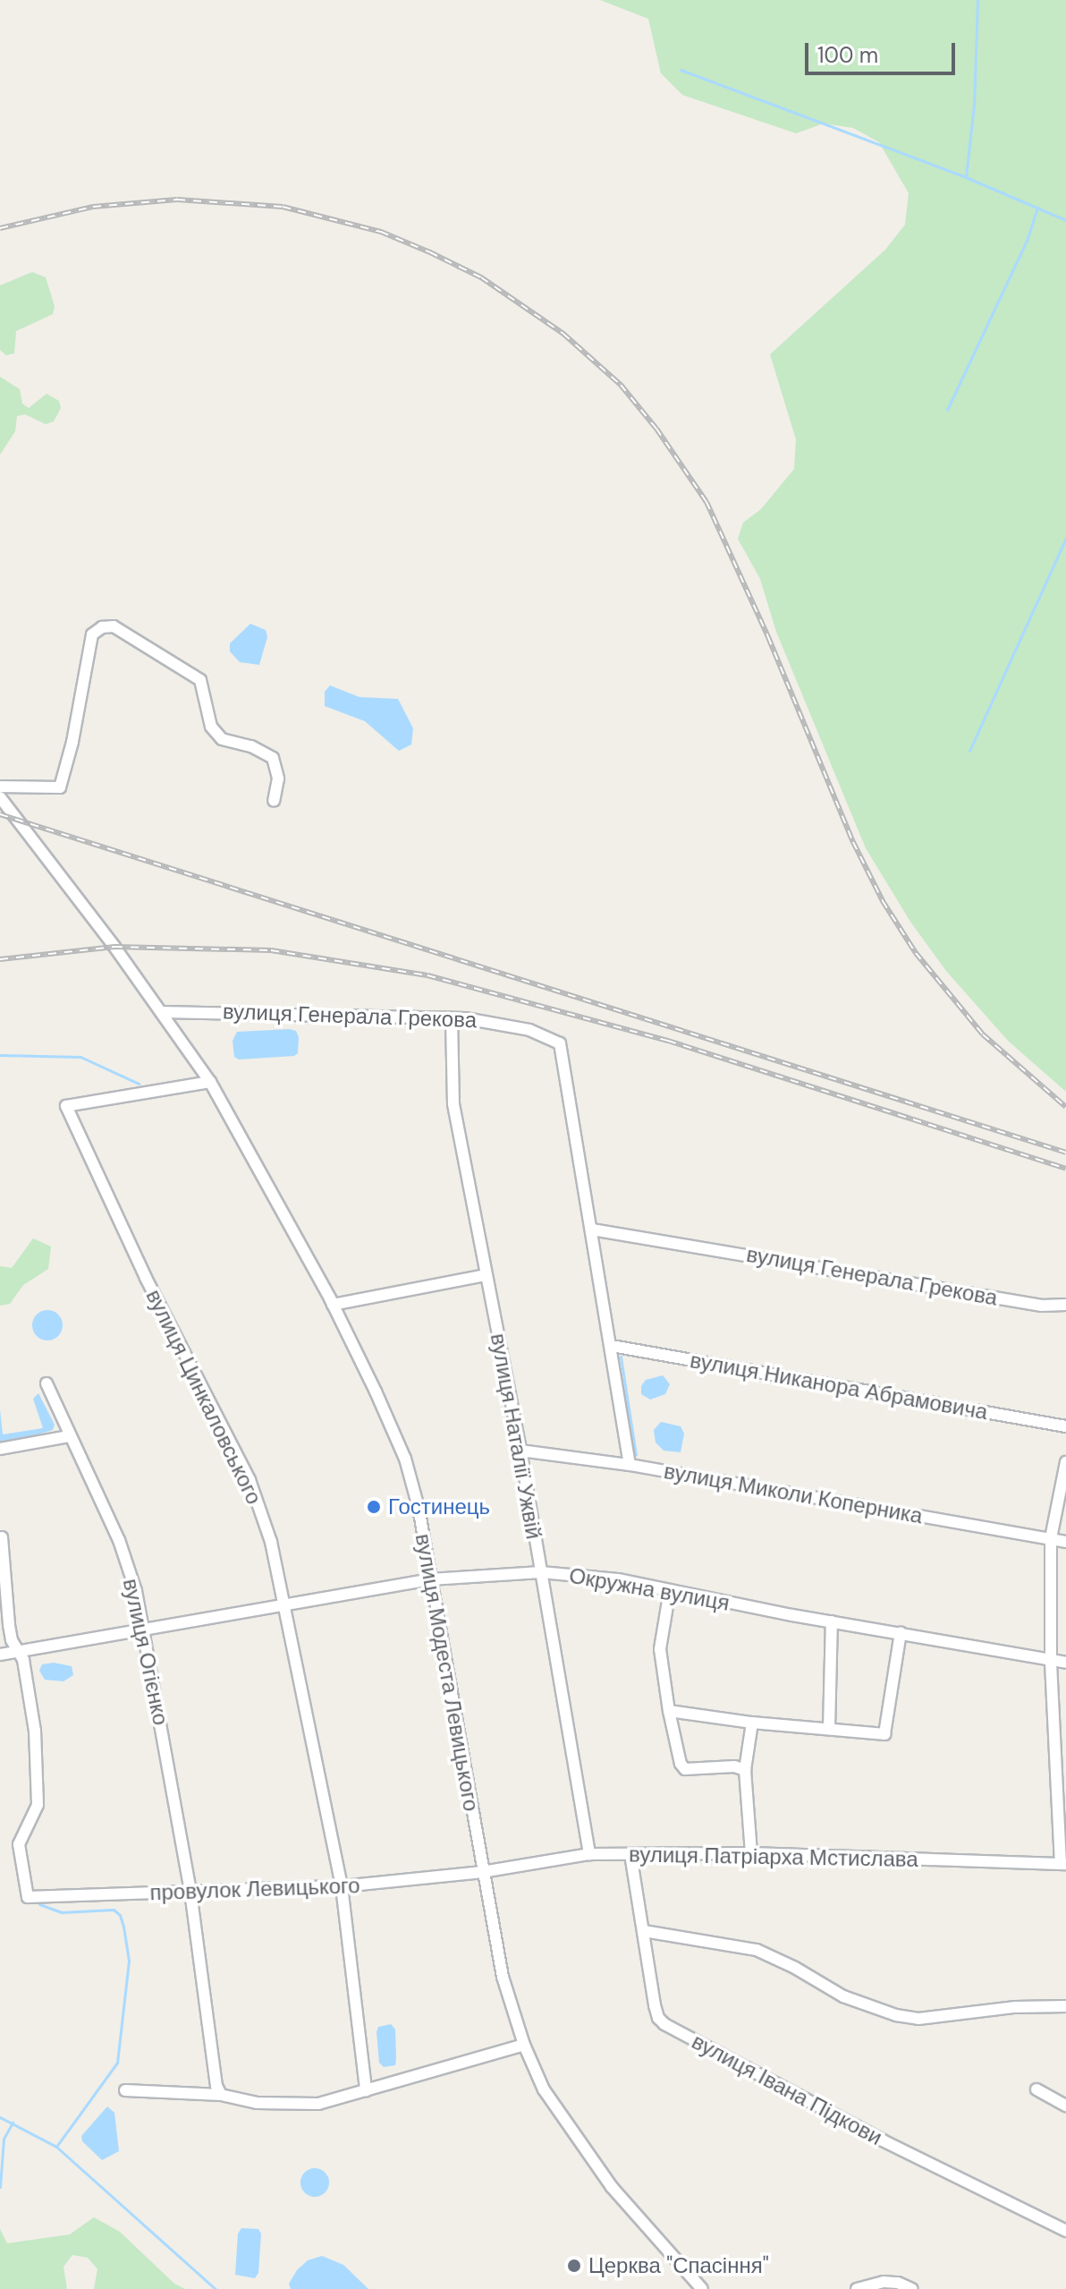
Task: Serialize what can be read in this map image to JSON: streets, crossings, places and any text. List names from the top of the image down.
{
  "streets": {
    "street": [
      "вулиця Генерала Грекова",
      "вулиця Никанора Абрамовича",
      "вулиця Цинкаловського",
      "вулиця Наталії Ужвій",
      "вулиця Миколи Коперника",
      "Окружна вулиця",
      "вулиця Огієнко",
      "вулиця Модеста Левицького",
      "вулиця Патріарха Мстислава",
      "провулок Левицького",
      "вулиця Івана Підкови"
    ]
  },
  "crossings": [
    ["вулиця Генерала Грекова", "вулиця Никанора Абрамовича"],
    ["вулиця Генерала Грекова", "вулиця Наталії Ужвій"],
    ["вулиця Генерала Грекова", "вулиця Миколи Коперника"],
    ["вулиця Генерала Грекова", "вулиця Модеста Левицького"],
    ["вулиця Цинкаловського", "Окружна вулиця"],
    ["вулиця Цинкаловського", "вулиця Модеста Левицького"],
    ["вулиця Цинкаловського", "провулок Левицького"],
    ["вулиця Наталії Ужвій", "вулиця Миколи Коперника"],
    ["вулиця Наталії Ужвій", "Окружна вулиця"],
    ["вулиця Наталії Ужвій", "вулиця Патріарха Мстислава"],
    ["Окружна вулиця", "вулиця Огієнко"],
    ["Окружна вулиця", "вулиця Модеста Левицького"],
    ["Окружна вулиця", "провулок Левицького"],
    ["вулиця Огієнко", "провулок Левицького"],
    ["вулиця Модеста Левицького", "вулиця Патріарха Мстислава"],
    ["вулиця Модеста Левицького", "провулок Левицького"],
    ["вулиця Патріарха Мстислава", "провулок Левицького"],
    ["вулиця Патріарха Мстислава", "вулиця Івана Підкови"]
  ],
  "places": ["Гостинець", "Церква \"Спасіння\""],
  "scale_bar": "100 m"
}
